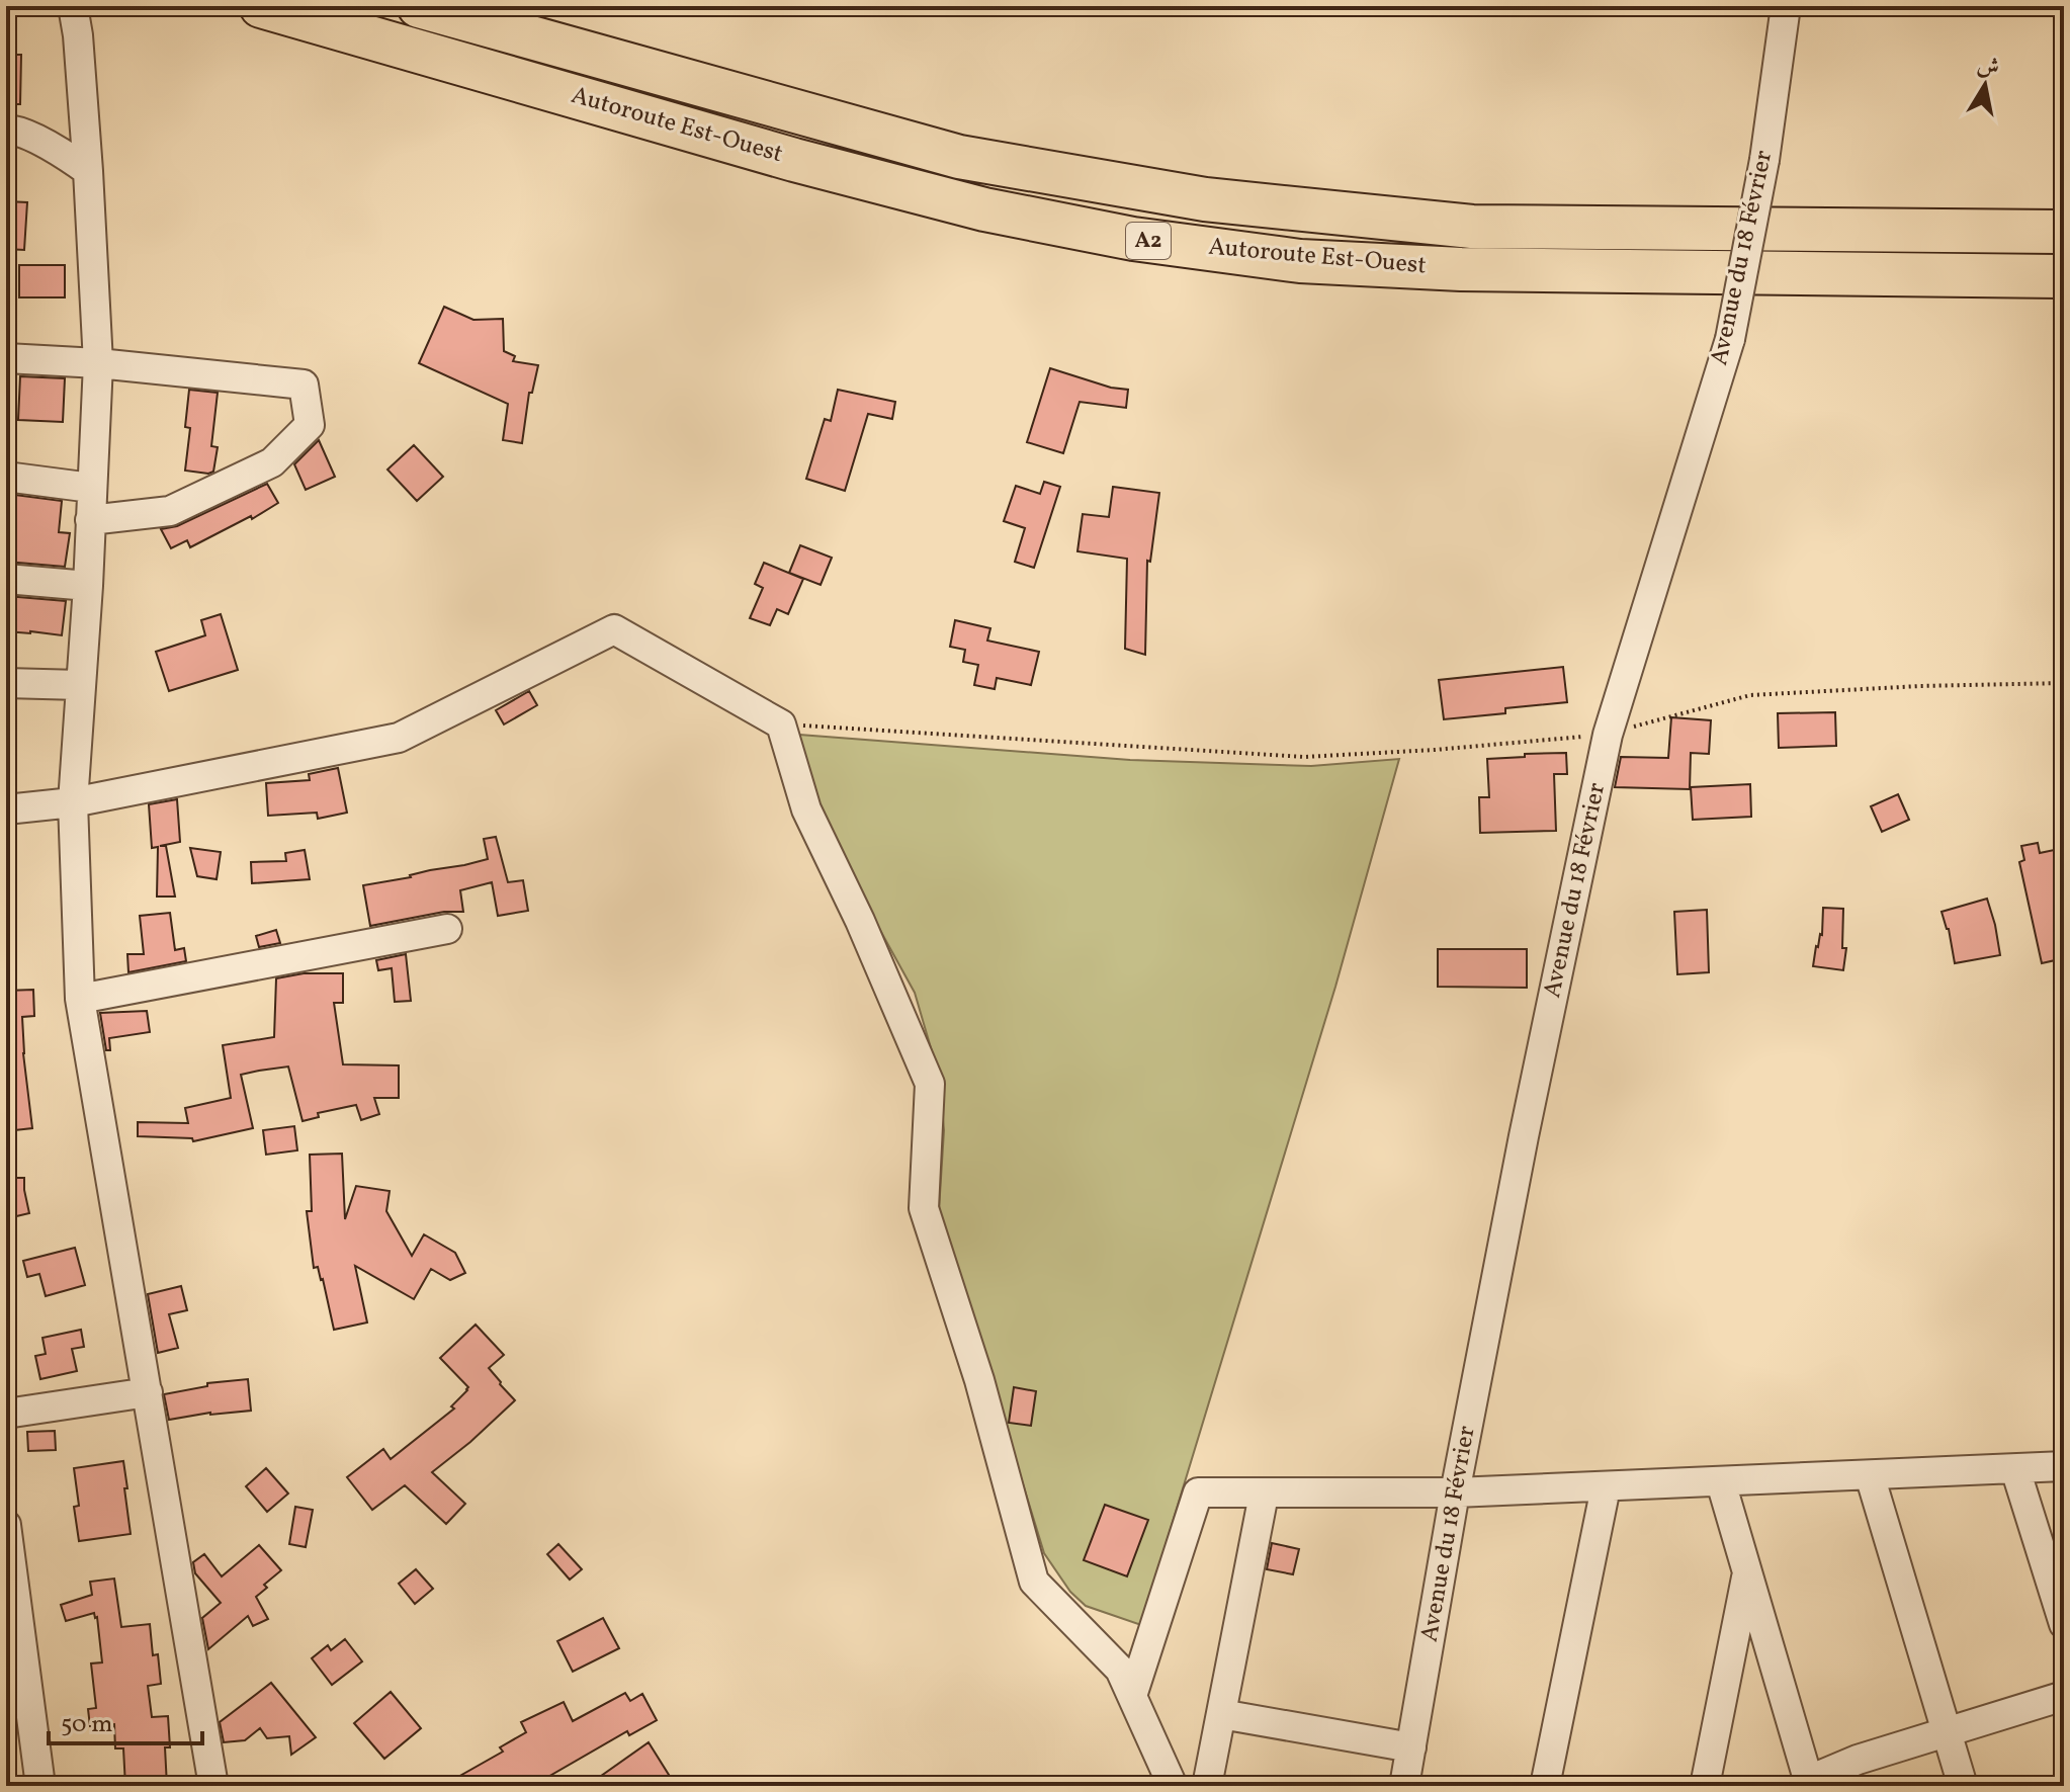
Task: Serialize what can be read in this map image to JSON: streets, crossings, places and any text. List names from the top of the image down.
{
  "streets": {
    "highway": ["Autoroute Est-Ouest", "A2"],
    "street": ["Avenue du 18 Février"]
  },
  "scale_bar": "50 m",
  "north": "top"
}
